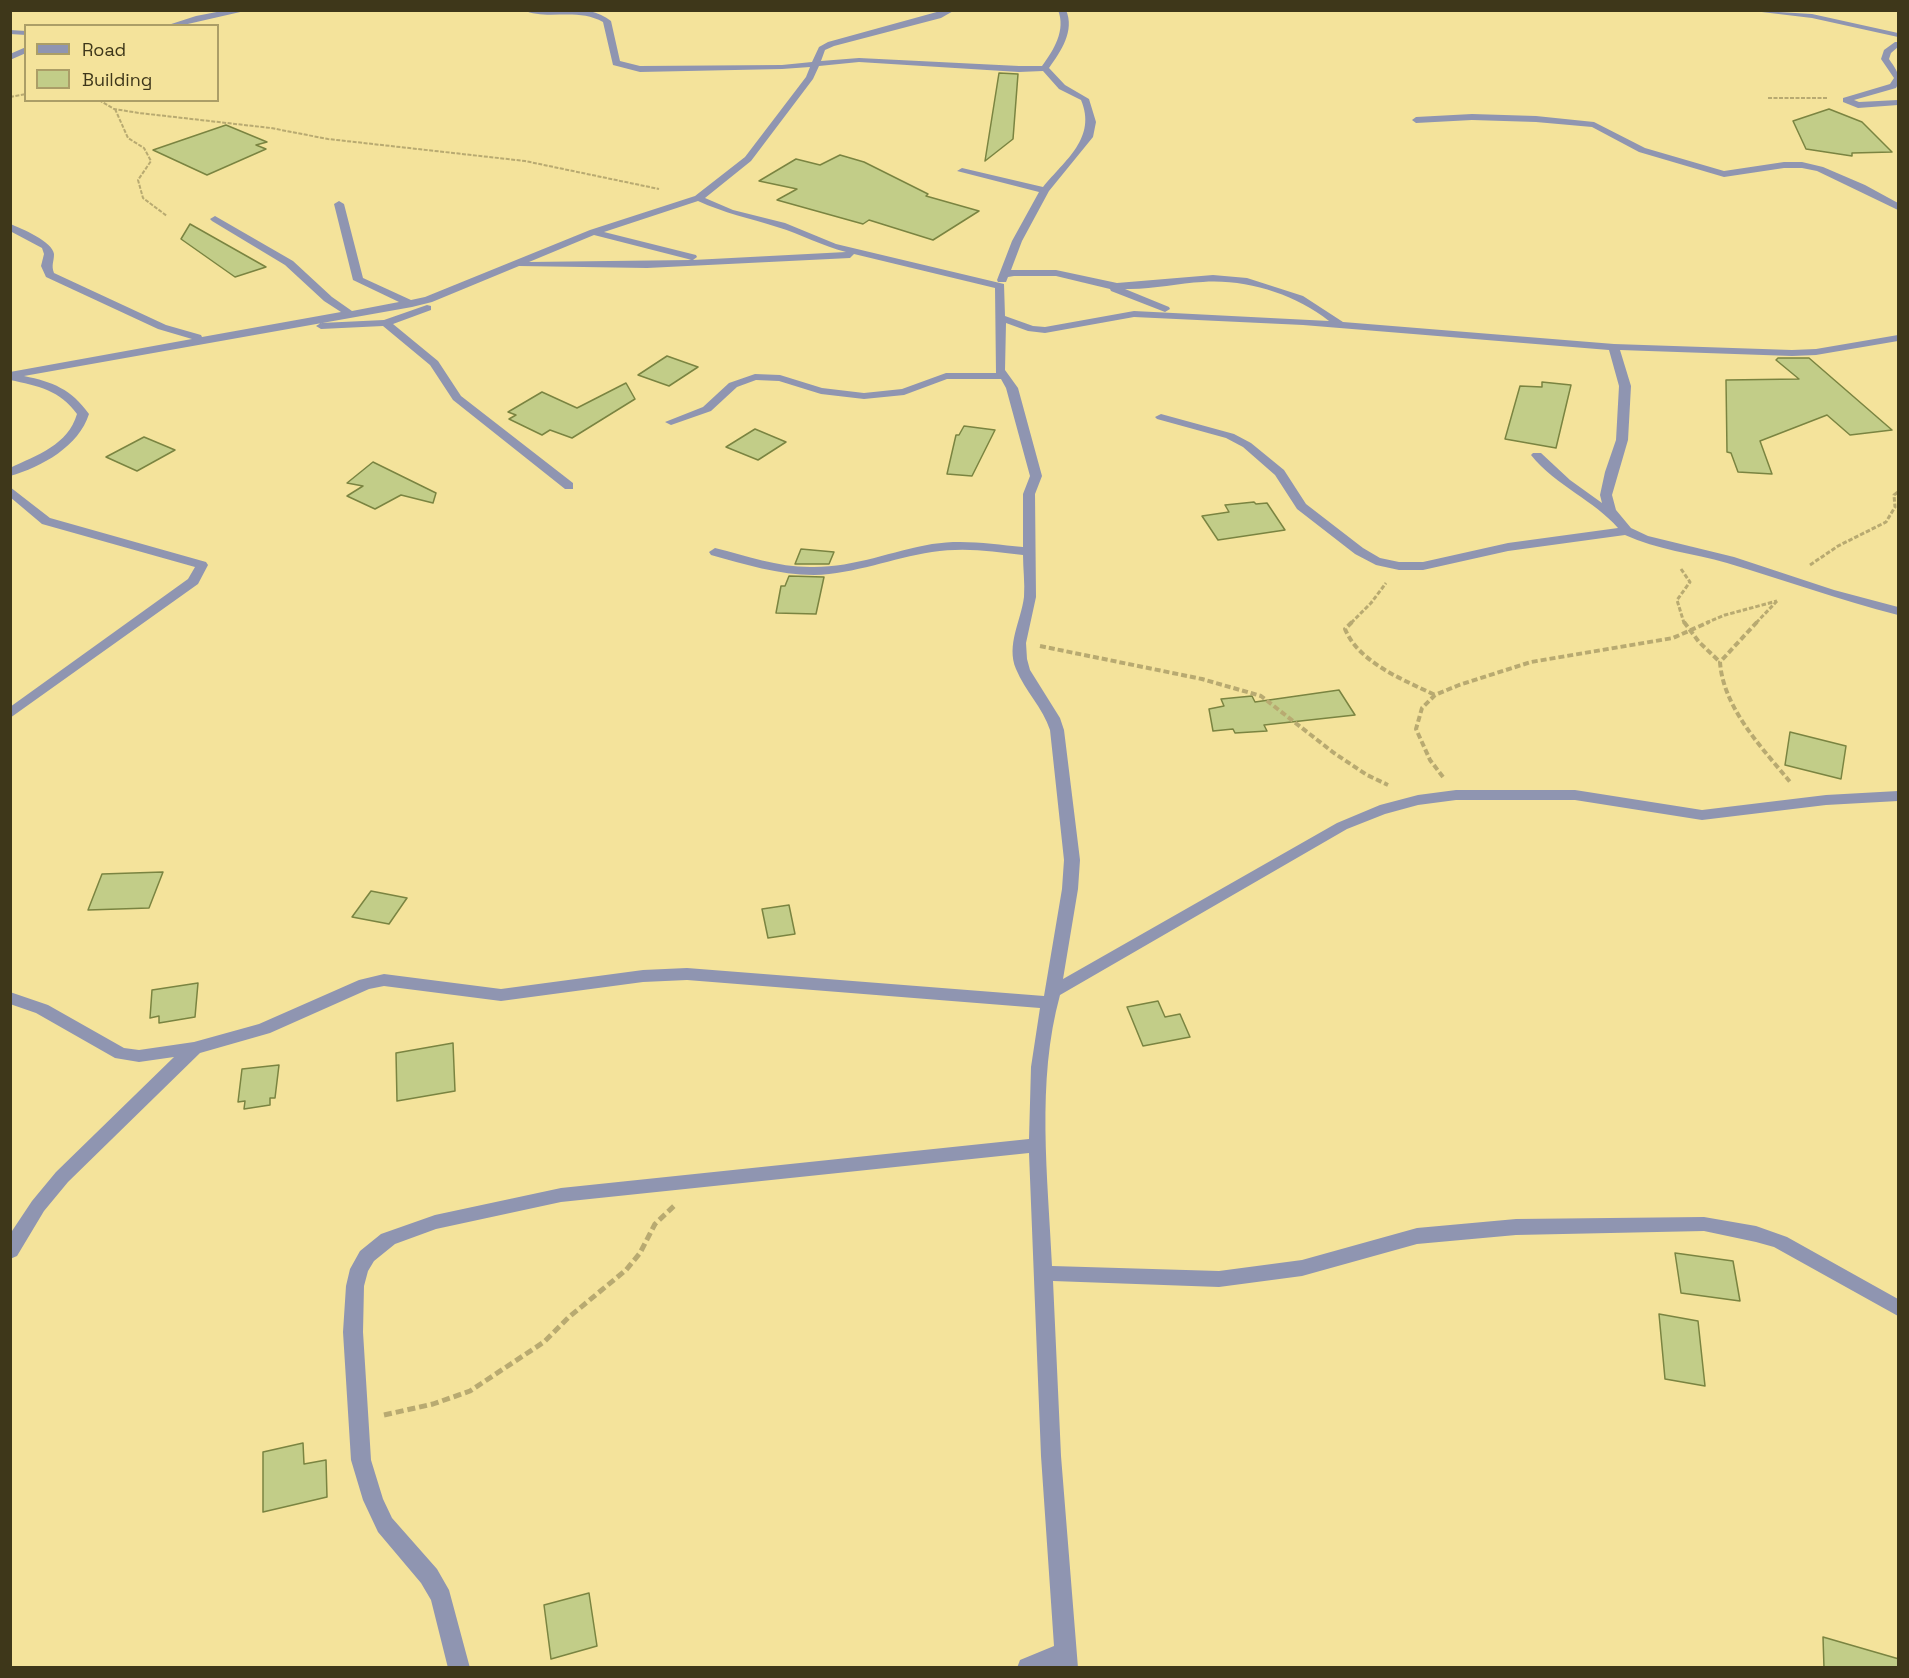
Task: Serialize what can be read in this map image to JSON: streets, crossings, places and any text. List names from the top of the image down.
{
  "legend": ["Road", "Building"]
}
